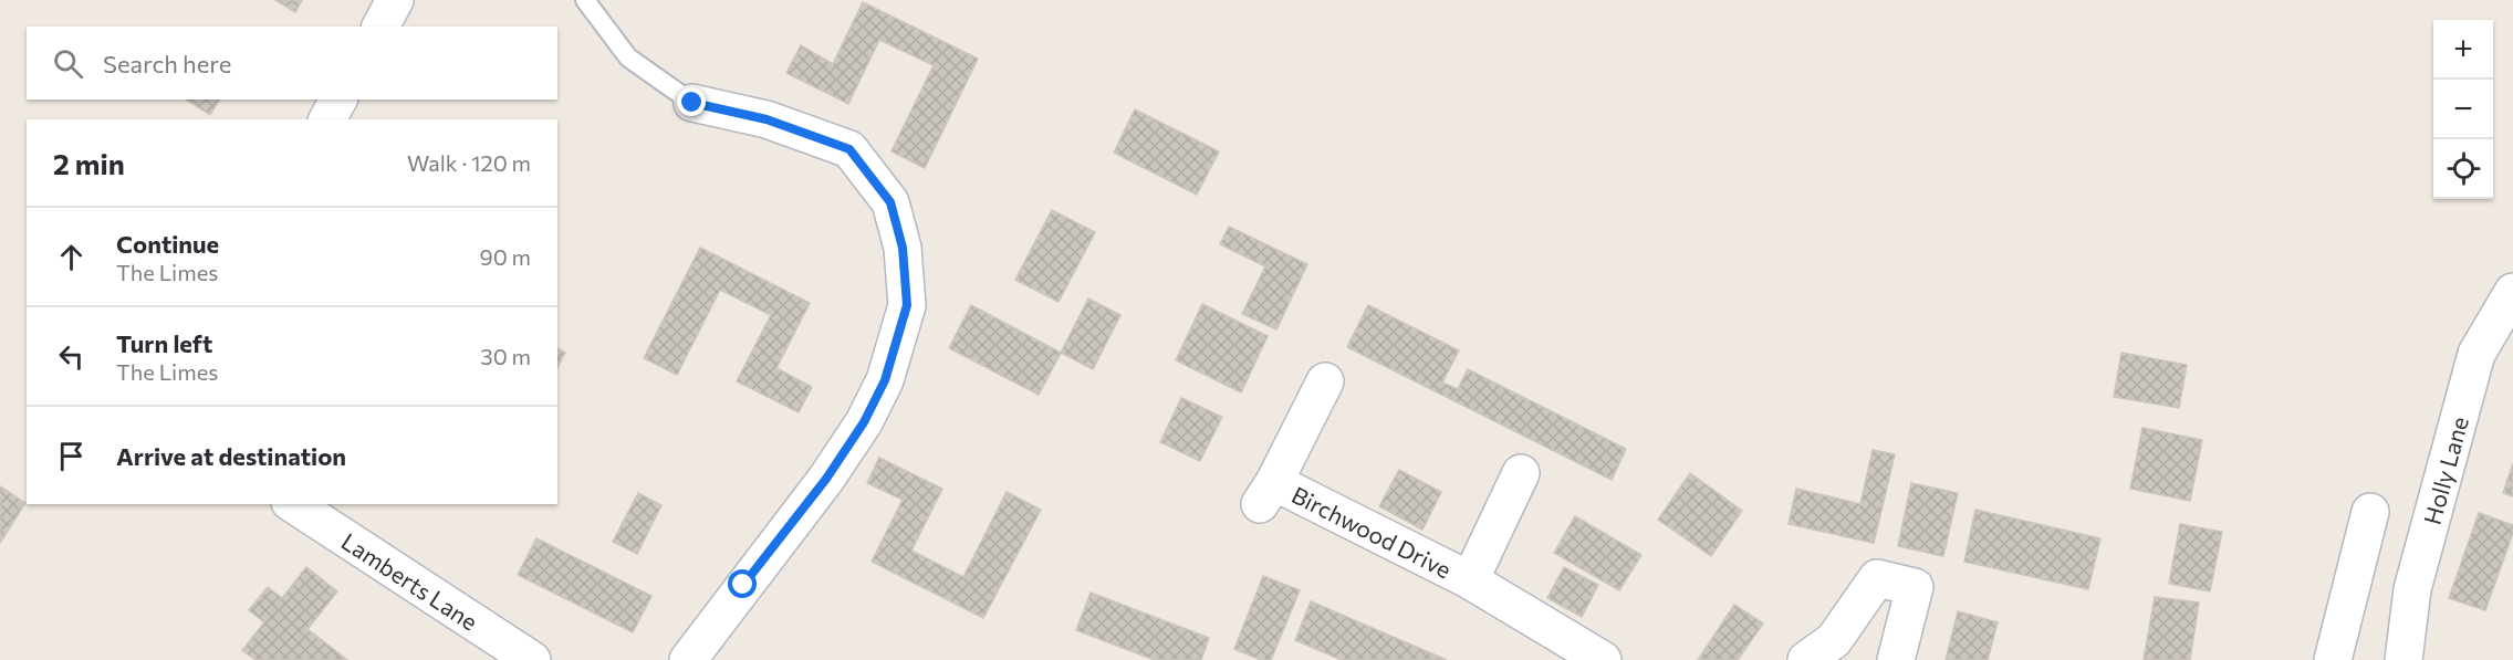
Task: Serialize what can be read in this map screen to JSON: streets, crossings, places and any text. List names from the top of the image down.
{
  "streets": {
    "street": ["Holly Lane", "Birchwood Drive", "Lamberts Lane"]
  },
  "page": {
    "map_buttons": ["+", "−"],
    "search": "Search here",
    "heading": ["2 min", "Walk · 120 m"],
    "list": [
      ["Continue", "The Limes", "90 m"],
      ["Turn left", "The Limes", "30 m"],
      "Arrive at destination"
    ]
  }
}
